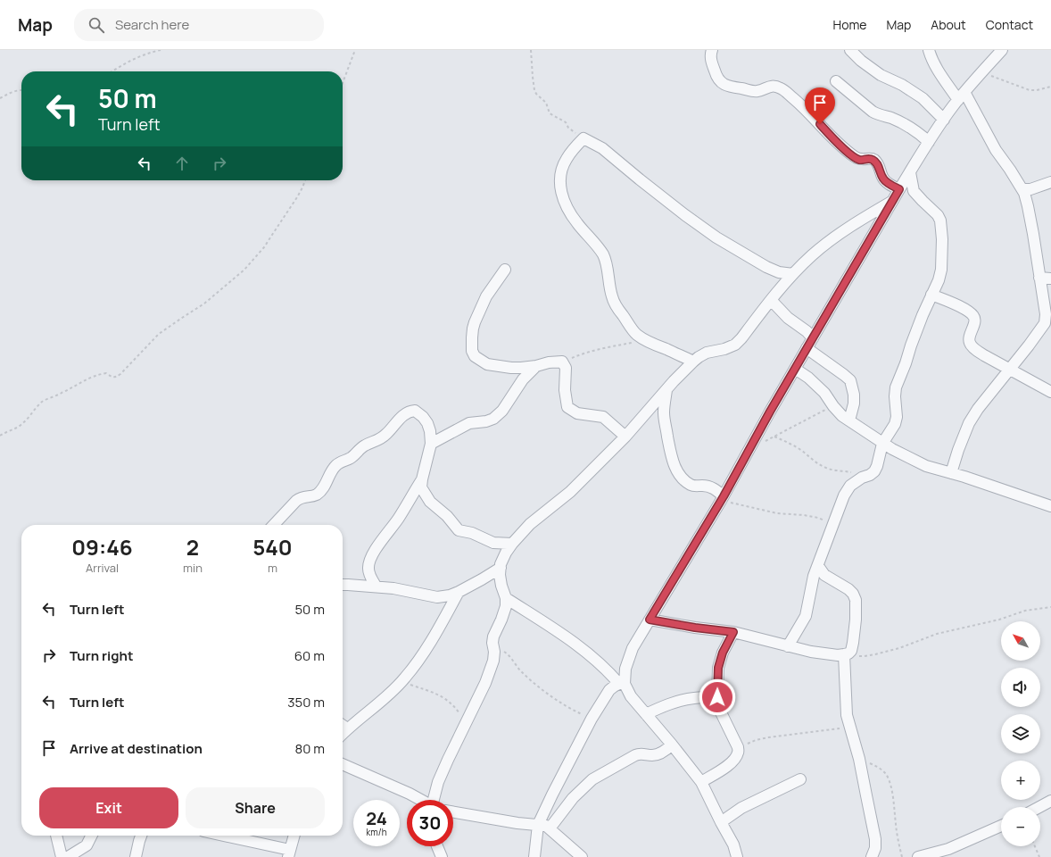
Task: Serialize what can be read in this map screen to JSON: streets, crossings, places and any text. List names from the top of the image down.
{
  "north": "top left",
  "page": {
    "header": "Map",
    "search": "Search here",
    "nav": [
      "Home",
      "Map",
      "About",
      "Contact"
    ],
    "turn": ["50 m", "Turn left"],
    "eta": [
      "09:46",
      "Arrival",
      "2",
      "min",
      "540",
      "m"
    ],
    "list": [
      {
        "name": "Turn left",
        "value": "50 m"
      },
      {
        "name": "Turn right",
        "value": "60 m"
      },
      {
        "name": "Turn left",
        "value": "350 m"
      },
      {
        "name": "Arrive at destination",
        "value": "80 m"
      }
    ],
    "map_buttons": ["+", "−"],
    "buttons": ["Exit", "Share"],
    "speed": "24 km/h",
    "limit": "30"
  }
}
